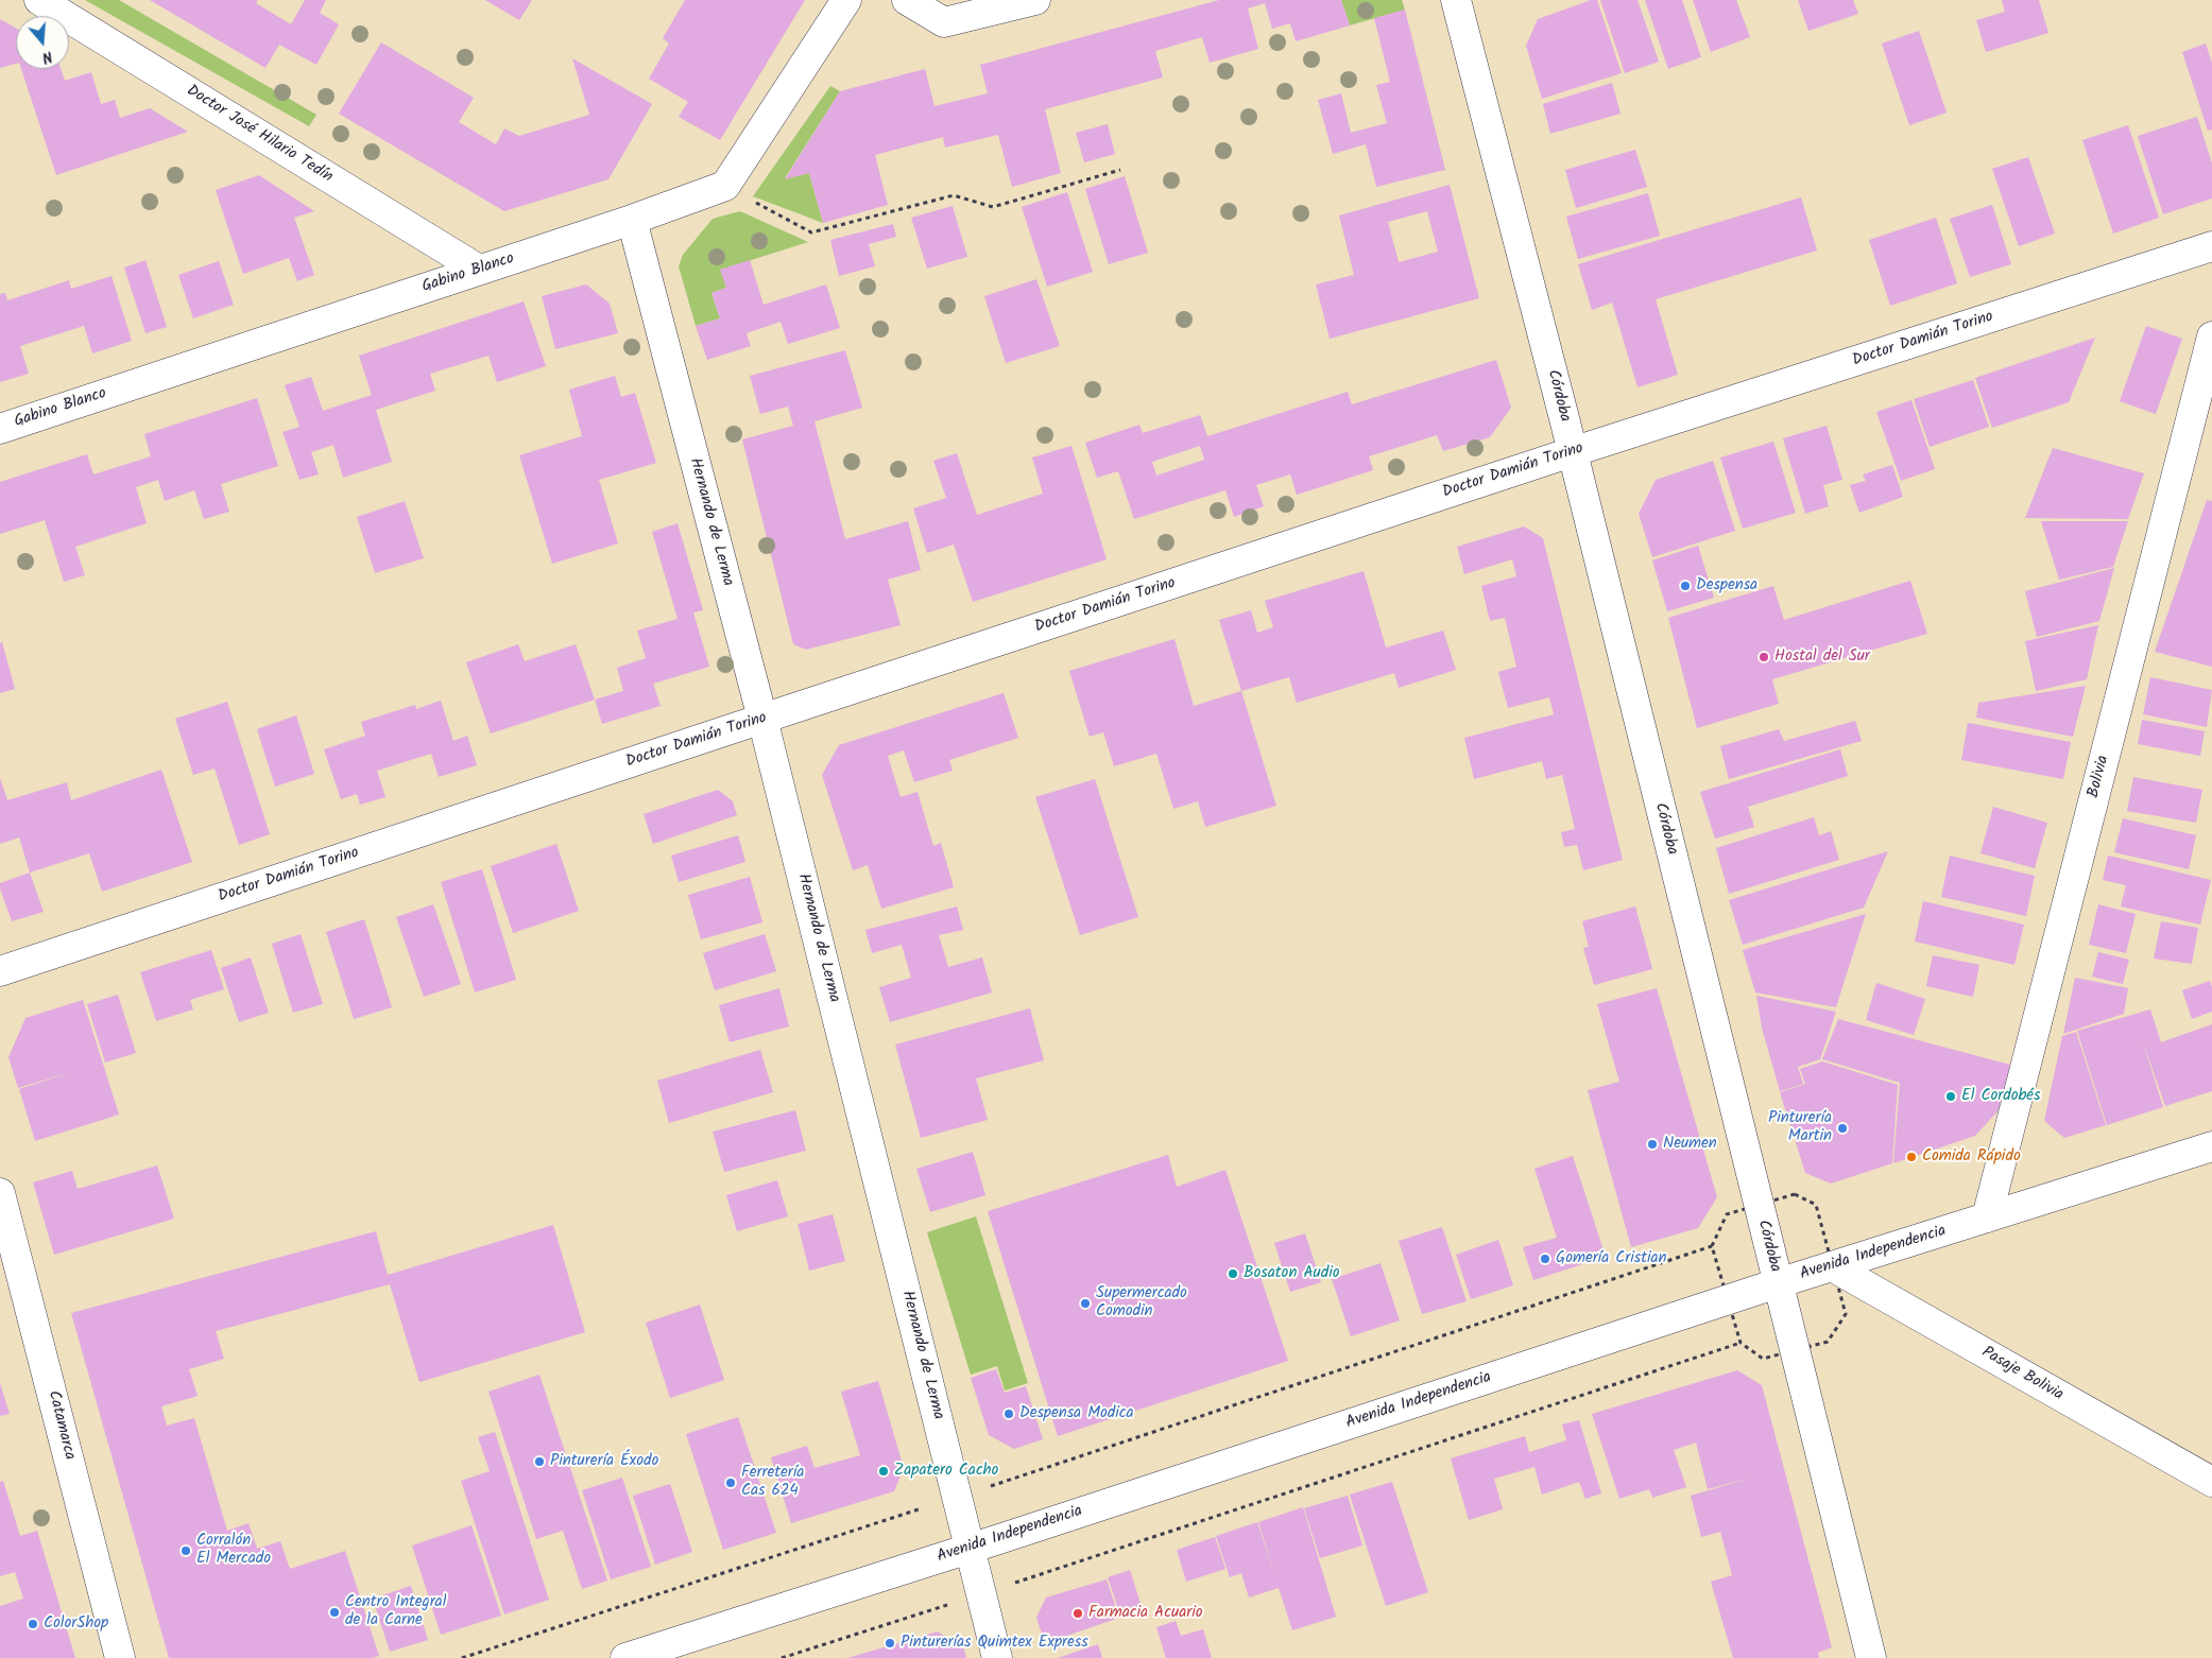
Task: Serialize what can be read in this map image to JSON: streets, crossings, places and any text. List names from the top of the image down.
{
  "streets": {
    "street": [
      "Doctor José Hilario Tedín",
      "Gabino Blanco",
      "Doctor Damián Torino",
      "Córdoba",
      "Hernando de Lerma",
      "Bolivia",
      "Avenida Independencia",
      "Pasaje Bolivia",
      "Catamarca"
    ]
  },
  "crossings": [
    ["Doctor José Hilario Tedín", "Gabino Blanco"],
    ["Gabino Blanco", "Hernando de Lerma"],
    ["Doctor Damián Torino", "Córdoba"],
    ["Doctor Damián Torino", "Hernando de Lerma"],
    ["Córdoba", "Avenida Independencia"],
    ["Hernando de Lerma", "Avenida Independencia"],
    ["Bolivia", "Avenida Independencia"],
    ["Avenida Independencia", "Pasaje Bolivia"]
  ],
  "places": [
    "Despensa",
    "Hostal del Sur",
    "El Cordobés",
    "Pinturería Martin",
    "Neumen",
    "Comida Rápido",
    "Gomería Cristian",
    "Bosaton Audio",
    "Supermercado Comodin",
    "Despensa Modica",
    "Pinturería Éxodo",
    "Zapatero Cacho",
    "Ferretería Cas 624",
    "Corralón El Mercado",
    "Centro Integral de la Carne",
    "Farmacia Acuario",
    "ColorShop",
    "Pinturerías Quimtex Express"
  ],
  "north": "bottom"
}
